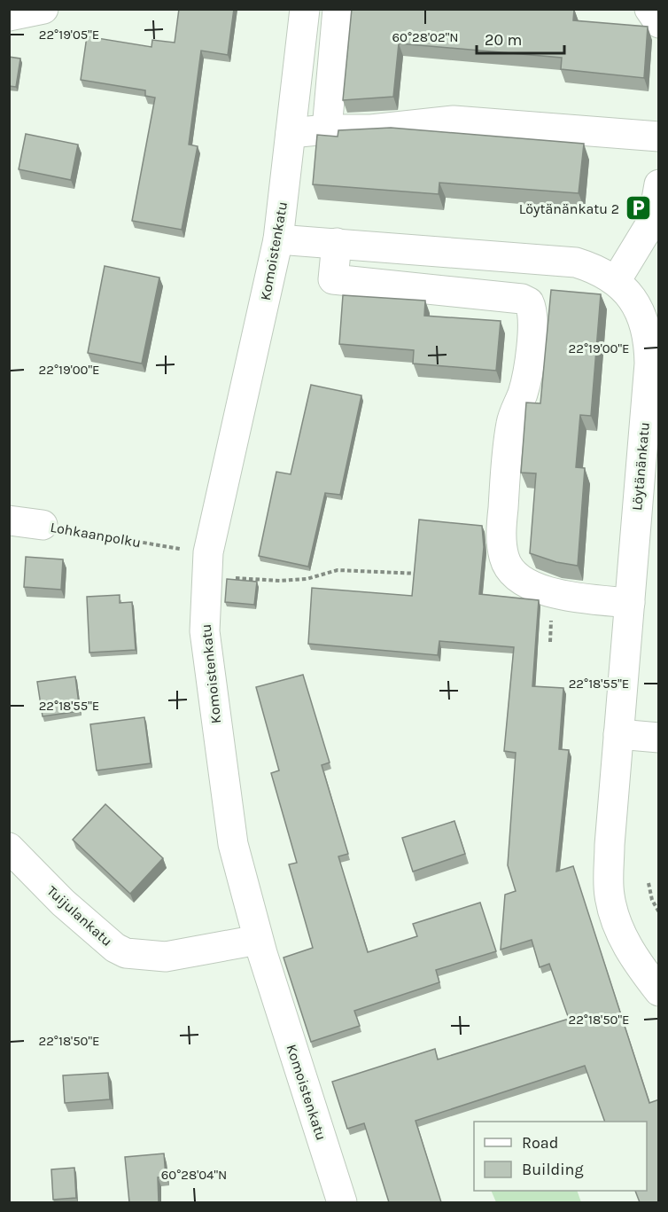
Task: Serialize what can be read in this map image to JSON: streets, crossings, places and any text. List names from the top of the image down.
{
  "streets": {
    "street": [
      "Komoistenkatu",
      "Löytänänkatu",
      "Lohkaanpolku",
      "Tuijulankatu"
    ]
  },
  "crossings": [
    ["Komoistenkatu", "Löytänänkatu"],
    ["Komoistenkatu", "Tuijulankatu"]
  ],
  "places": {
    "parking": ["Löytänänkatu 2"]
  },
  "legend": ["Road", "Building"],
  "scale_bar": "20 m",
  "coordinates": [
    "22°19'05\"E",
    "60°28'02\"N",
    "22°19'00\"E",
    "22°18'55\"E",
    "22°18'50\"E",
    "60°28'04\"N"
  ]
}
